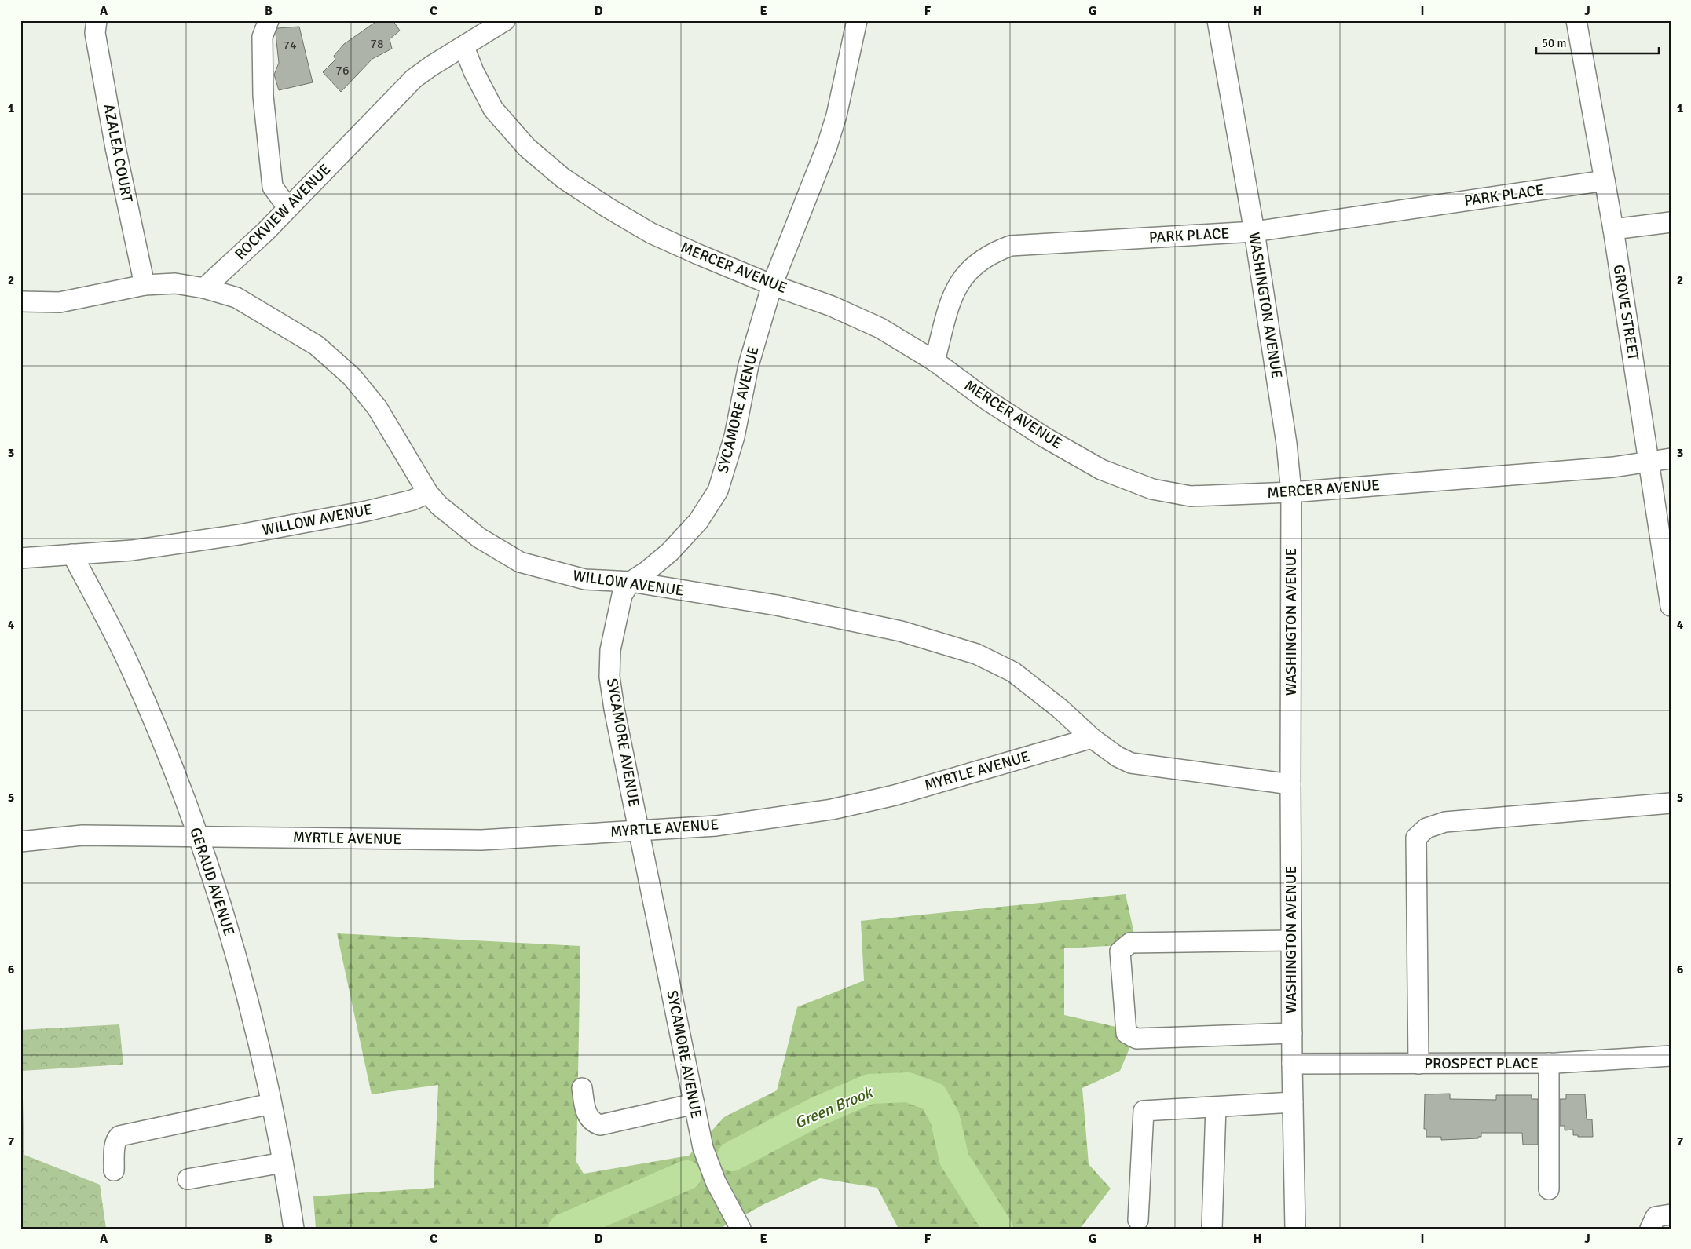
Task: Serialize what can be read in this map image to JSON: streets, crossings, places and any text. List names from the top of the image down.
{
  "streets": {
    "street": [
      "AZALEA COURT",
      "PARK PLACE",
      "ROCKVIEW AVENUE",
      "MERCER AVENUE",
      "WASHINGTON AVENUE",
      "GROVE STREET",
      "SYCAMORE AVENUE",
      "WILLOW AVENUE",
      "MYRTLE AVENUE",
      "GERAUD AVENUE",
      "PROSPECT PLACE"
    ]
  },
  "crossings": [
    ["PARK PLACE", "MERCER AVENUE"],
    ["PARK PLACE", "WASHINGTON AVENUE"],
    ["PARK PLACE", "GROVE STREET"],
    ["ROCKVIEW AVENUE", "MERCER AVENUE"],
    ["MERCER AVENUE", "WASHINGTON AVENUE"],
    ["MERCER AVENUE", "GROVE STREET"],
    ["MERCER AVENUE", "SYCAMORE AVENUE"],
    ["WASHINGTON AVENUE", "PROSPECT PLACE"],
    ["SYCAMORE AVENUE", "WILLOW AVENUE"],
    ["SYCAMORE AVENUE", "MYRTLE AVENUE"],
    ["WILLOW AVENUE", "MYRTLE AVENUE"],
    ["WILLOW AVENUE", "GERAUD AVENUE"],
    ["MYRTLE AVENUE", "GERAUD AVENUE"]
  ],
  "water": ["Green Brook"],
  "house_numbers": ["78", "74", "76"],
  "scale_bar": "50 m",
  "grid": {
    "columns": [
      "A",
      "B",
      "C",
      "D",
      "E",
      "F",
      "G",
      "H",
      "I",
      "J"
    ],
    "rows": [
      "1",
      "2",
      "3",
      "4",
      "5",
      "6",
      "7"
    ]
  }
}
